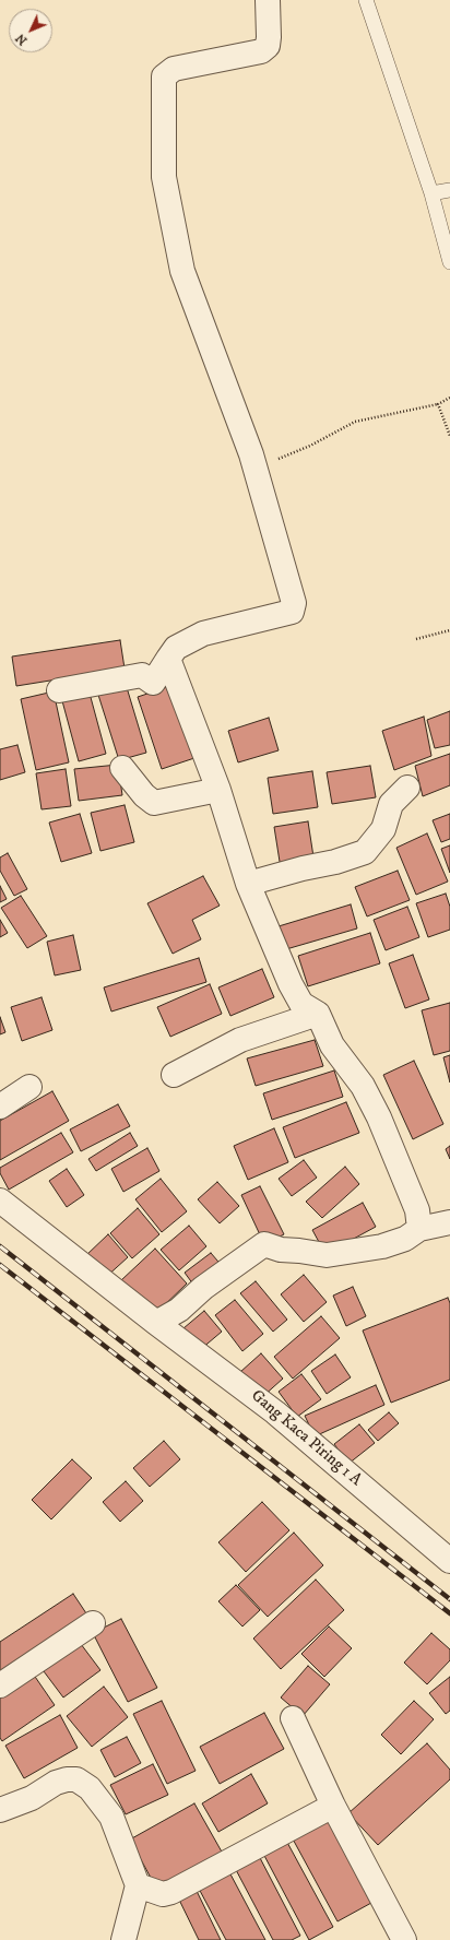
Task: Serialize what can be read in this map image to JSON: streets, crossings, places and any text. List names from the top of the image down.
{
  "streets": {
    "street": ["Gang Kaca Piring 1 A"]
  },
  "north": "bottom left"
}
